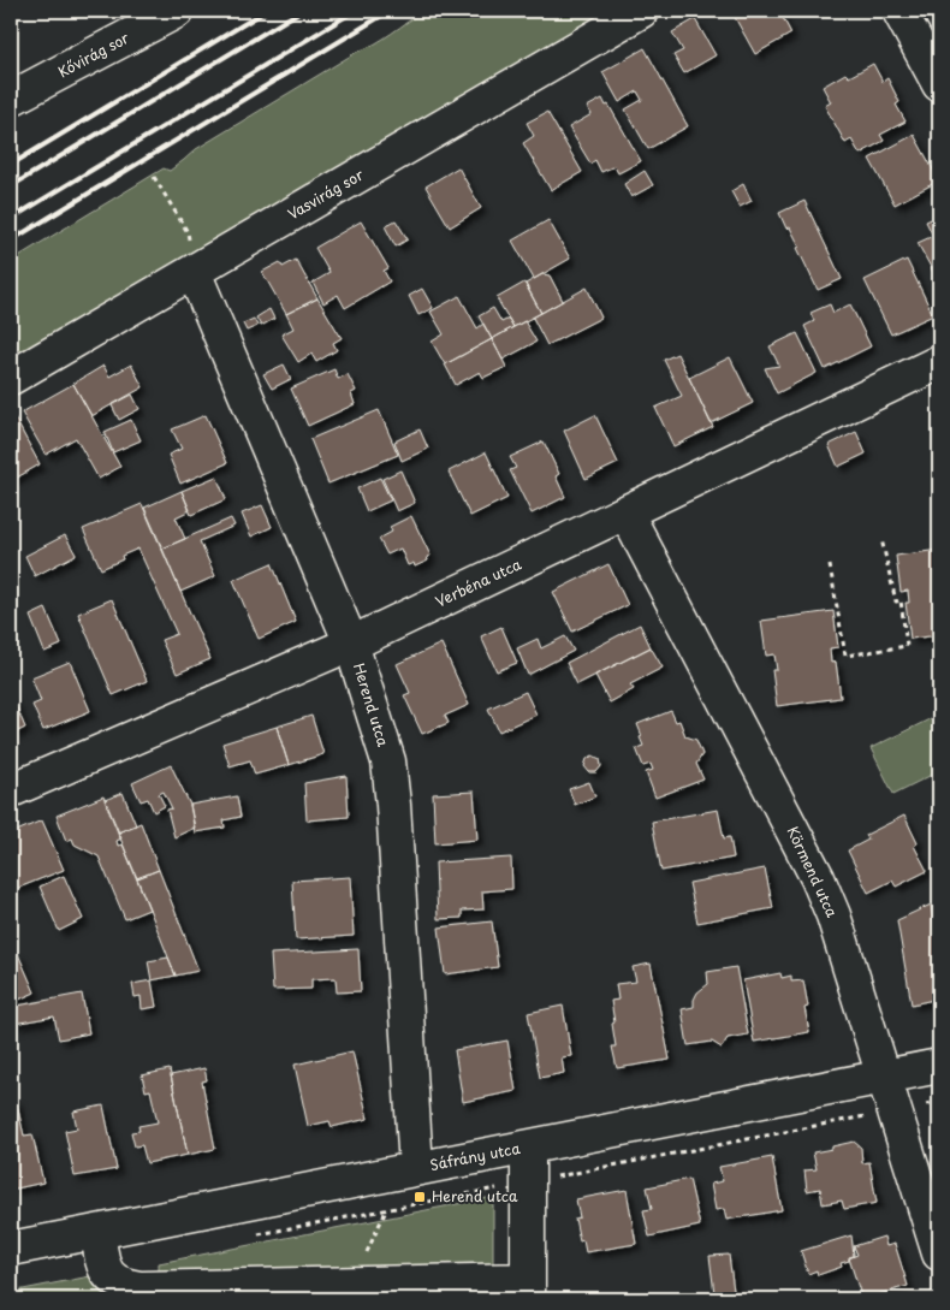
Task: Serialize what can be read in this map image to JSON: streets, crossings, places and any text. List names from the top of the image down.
{
  "streets": {
    "street": [
      "Kővirág sor",
      "Vasvirág sor",
      "Verbéna utca",
      "Herend utca",
      "Körmend utca",
      "Sáfrány utca"
    ]
  },
  "crossings": [
    ["Vasvirág sor", "Herend utca"],
    ["Verbéna utca", "Herend utca"],
    ["Verbéna utca", "Körmend utca"],
    ["Herend utca", "Sáfrány utca"],
    ["Körmend utca", "Sáfrány utca"]
  ],
  "places": {
    "transit": ["Herend utca"]
  }
}
